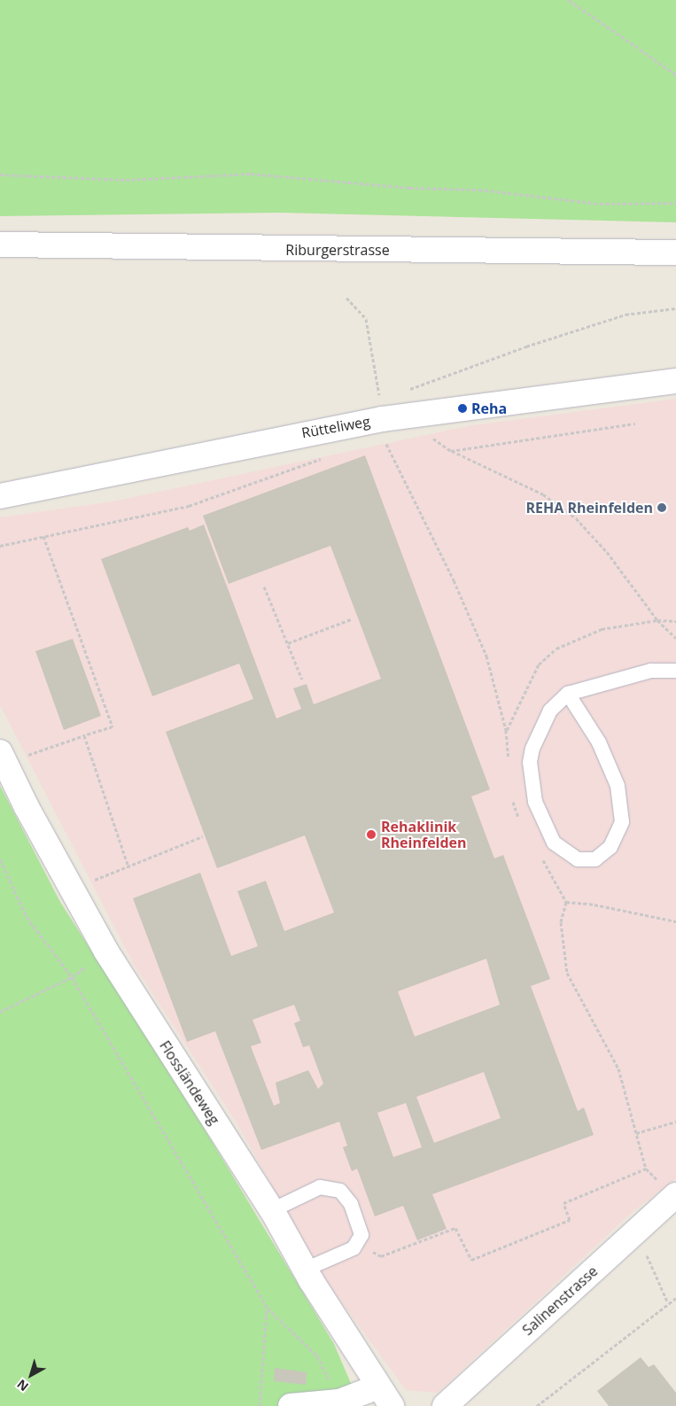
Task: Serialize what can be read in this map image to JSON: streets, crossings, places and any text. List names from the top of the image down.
{
  "streets": {
    "street": [
      "Riburgerstrasse",
      "Rütteliweg",
      "Flossländeweg",
      "Salinenstrasse"
    ]
  },
  "places": ["Reha", "REHA Rheinfelden", "Rehaklinik Rheinfelden"],
  "north": "bottom left"
}
